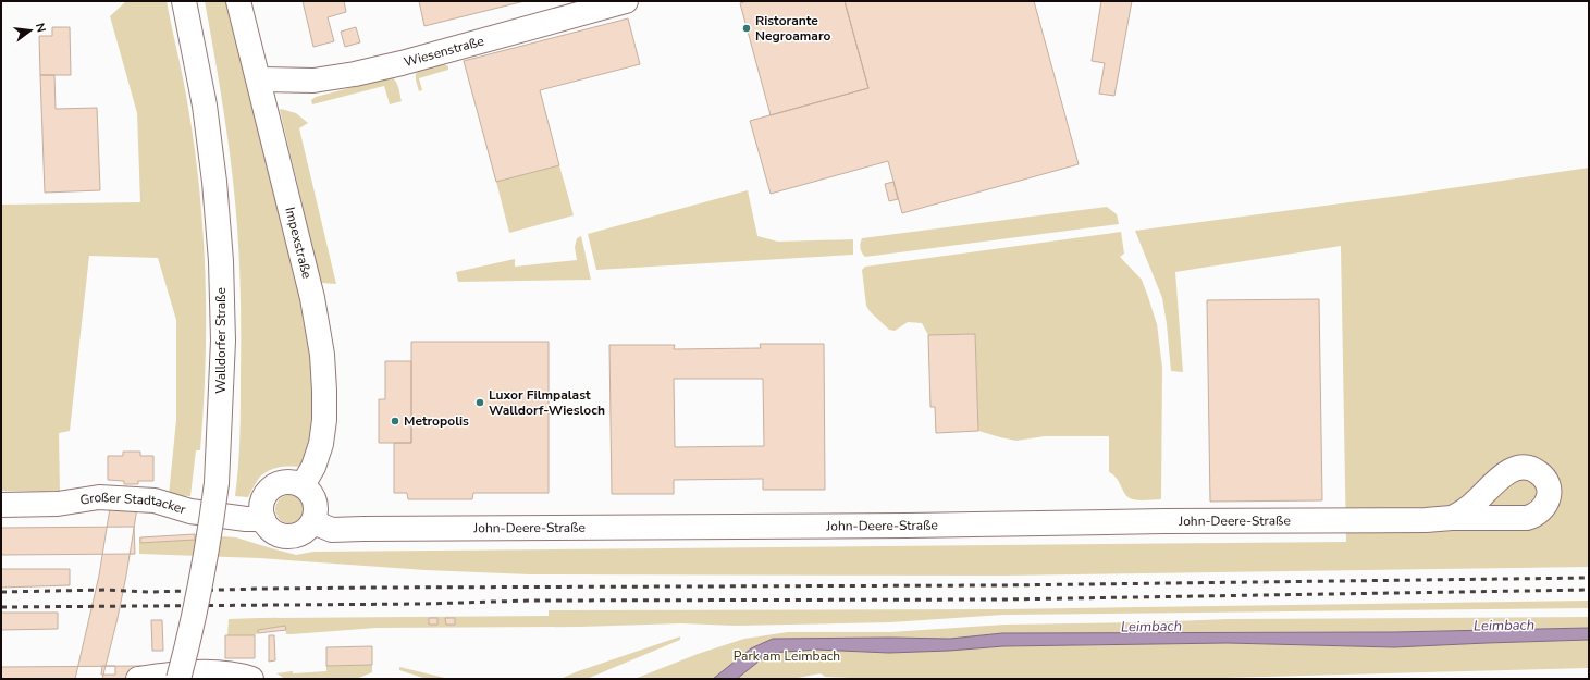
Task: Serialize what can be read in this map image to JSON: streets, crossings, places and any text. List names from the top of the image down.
{
  "streets": {
    "street": [
      "Wiesenstraße",
      "Impexstraße",
      "Walldorfer Straße",
      "Großer Stadtacker",
      "John-Deere-Straße"
    ]
  },
  "crossings": [
    ["Wiesenstraße", "Impexstraße"],
    ["Impexstraße", "Großer Stadtacker"],
    ["Impexstraße", "John-Deere-Straße"],
    ["Großer Stadtacker", "John-Deere-Straße"]
  ],
  "water": ["Leimbach"],
  "parks": ["Park am Leimbach"],
  "places": ["Ristorante Negroamaro", "Luxor Filmpalast Walldorf-Wiesloch", "Metropolis"],
  "north": "right"
}
